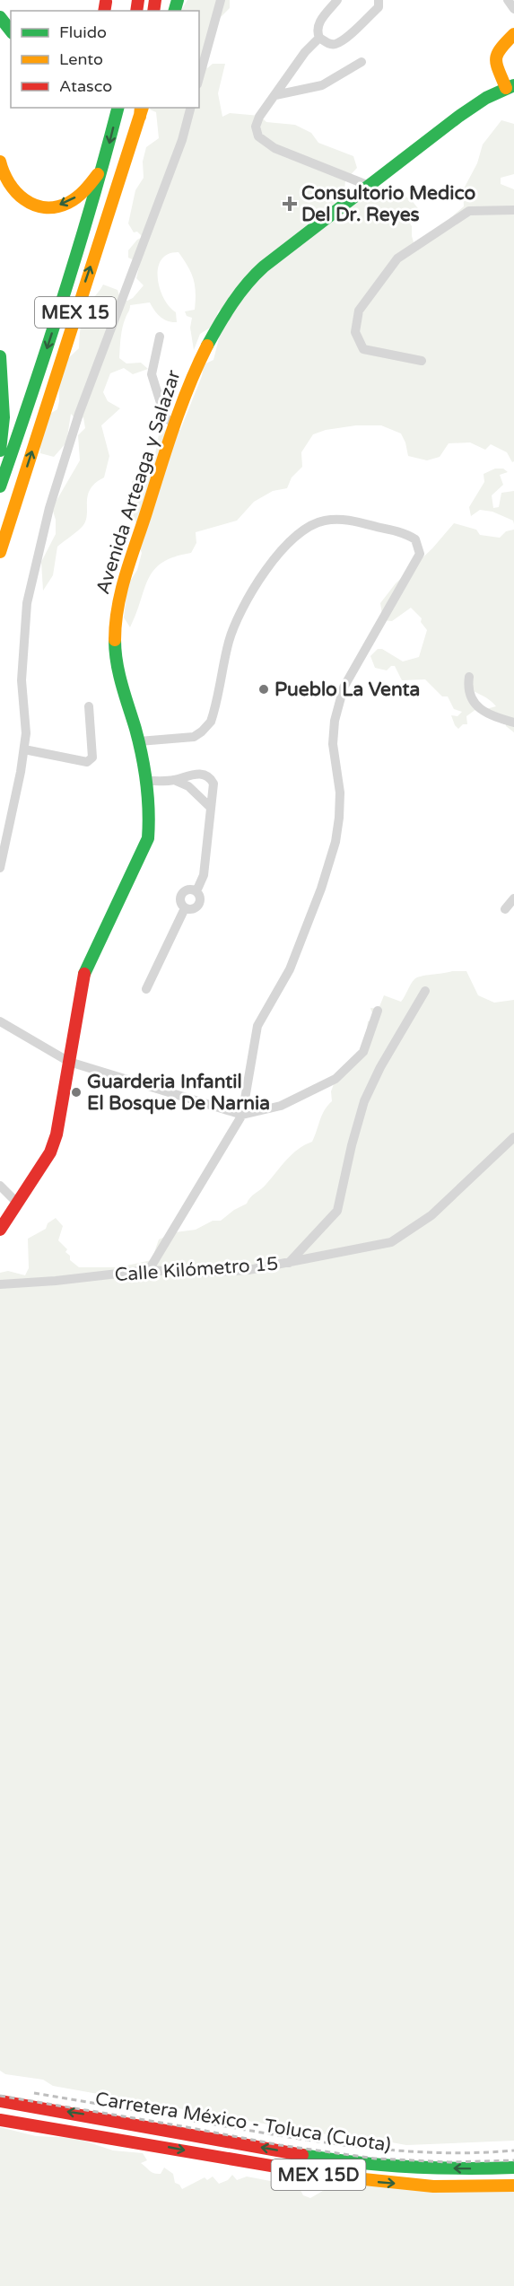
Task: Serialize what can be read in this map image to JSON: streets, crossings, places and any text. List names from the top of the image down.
{
  "streets": {
    "main road": [
      "MEX 15",
      "Avenida Arteaga y Salazar",
      "Carretera México - Toluca (Cuota)",
      "MEX 15D"
    ],
    "street": ["Calle Kilómetro 15"]
  },
  "places": {
    "health": ["Consultorio Medico Del Dr. Reyes"],
    "other": ["Pueblo La Venta", "Guarderia Infantil El Bosque De Narnia"]
  },
  "legend": ["Fluido", "Lento", "Atasco"]
}
